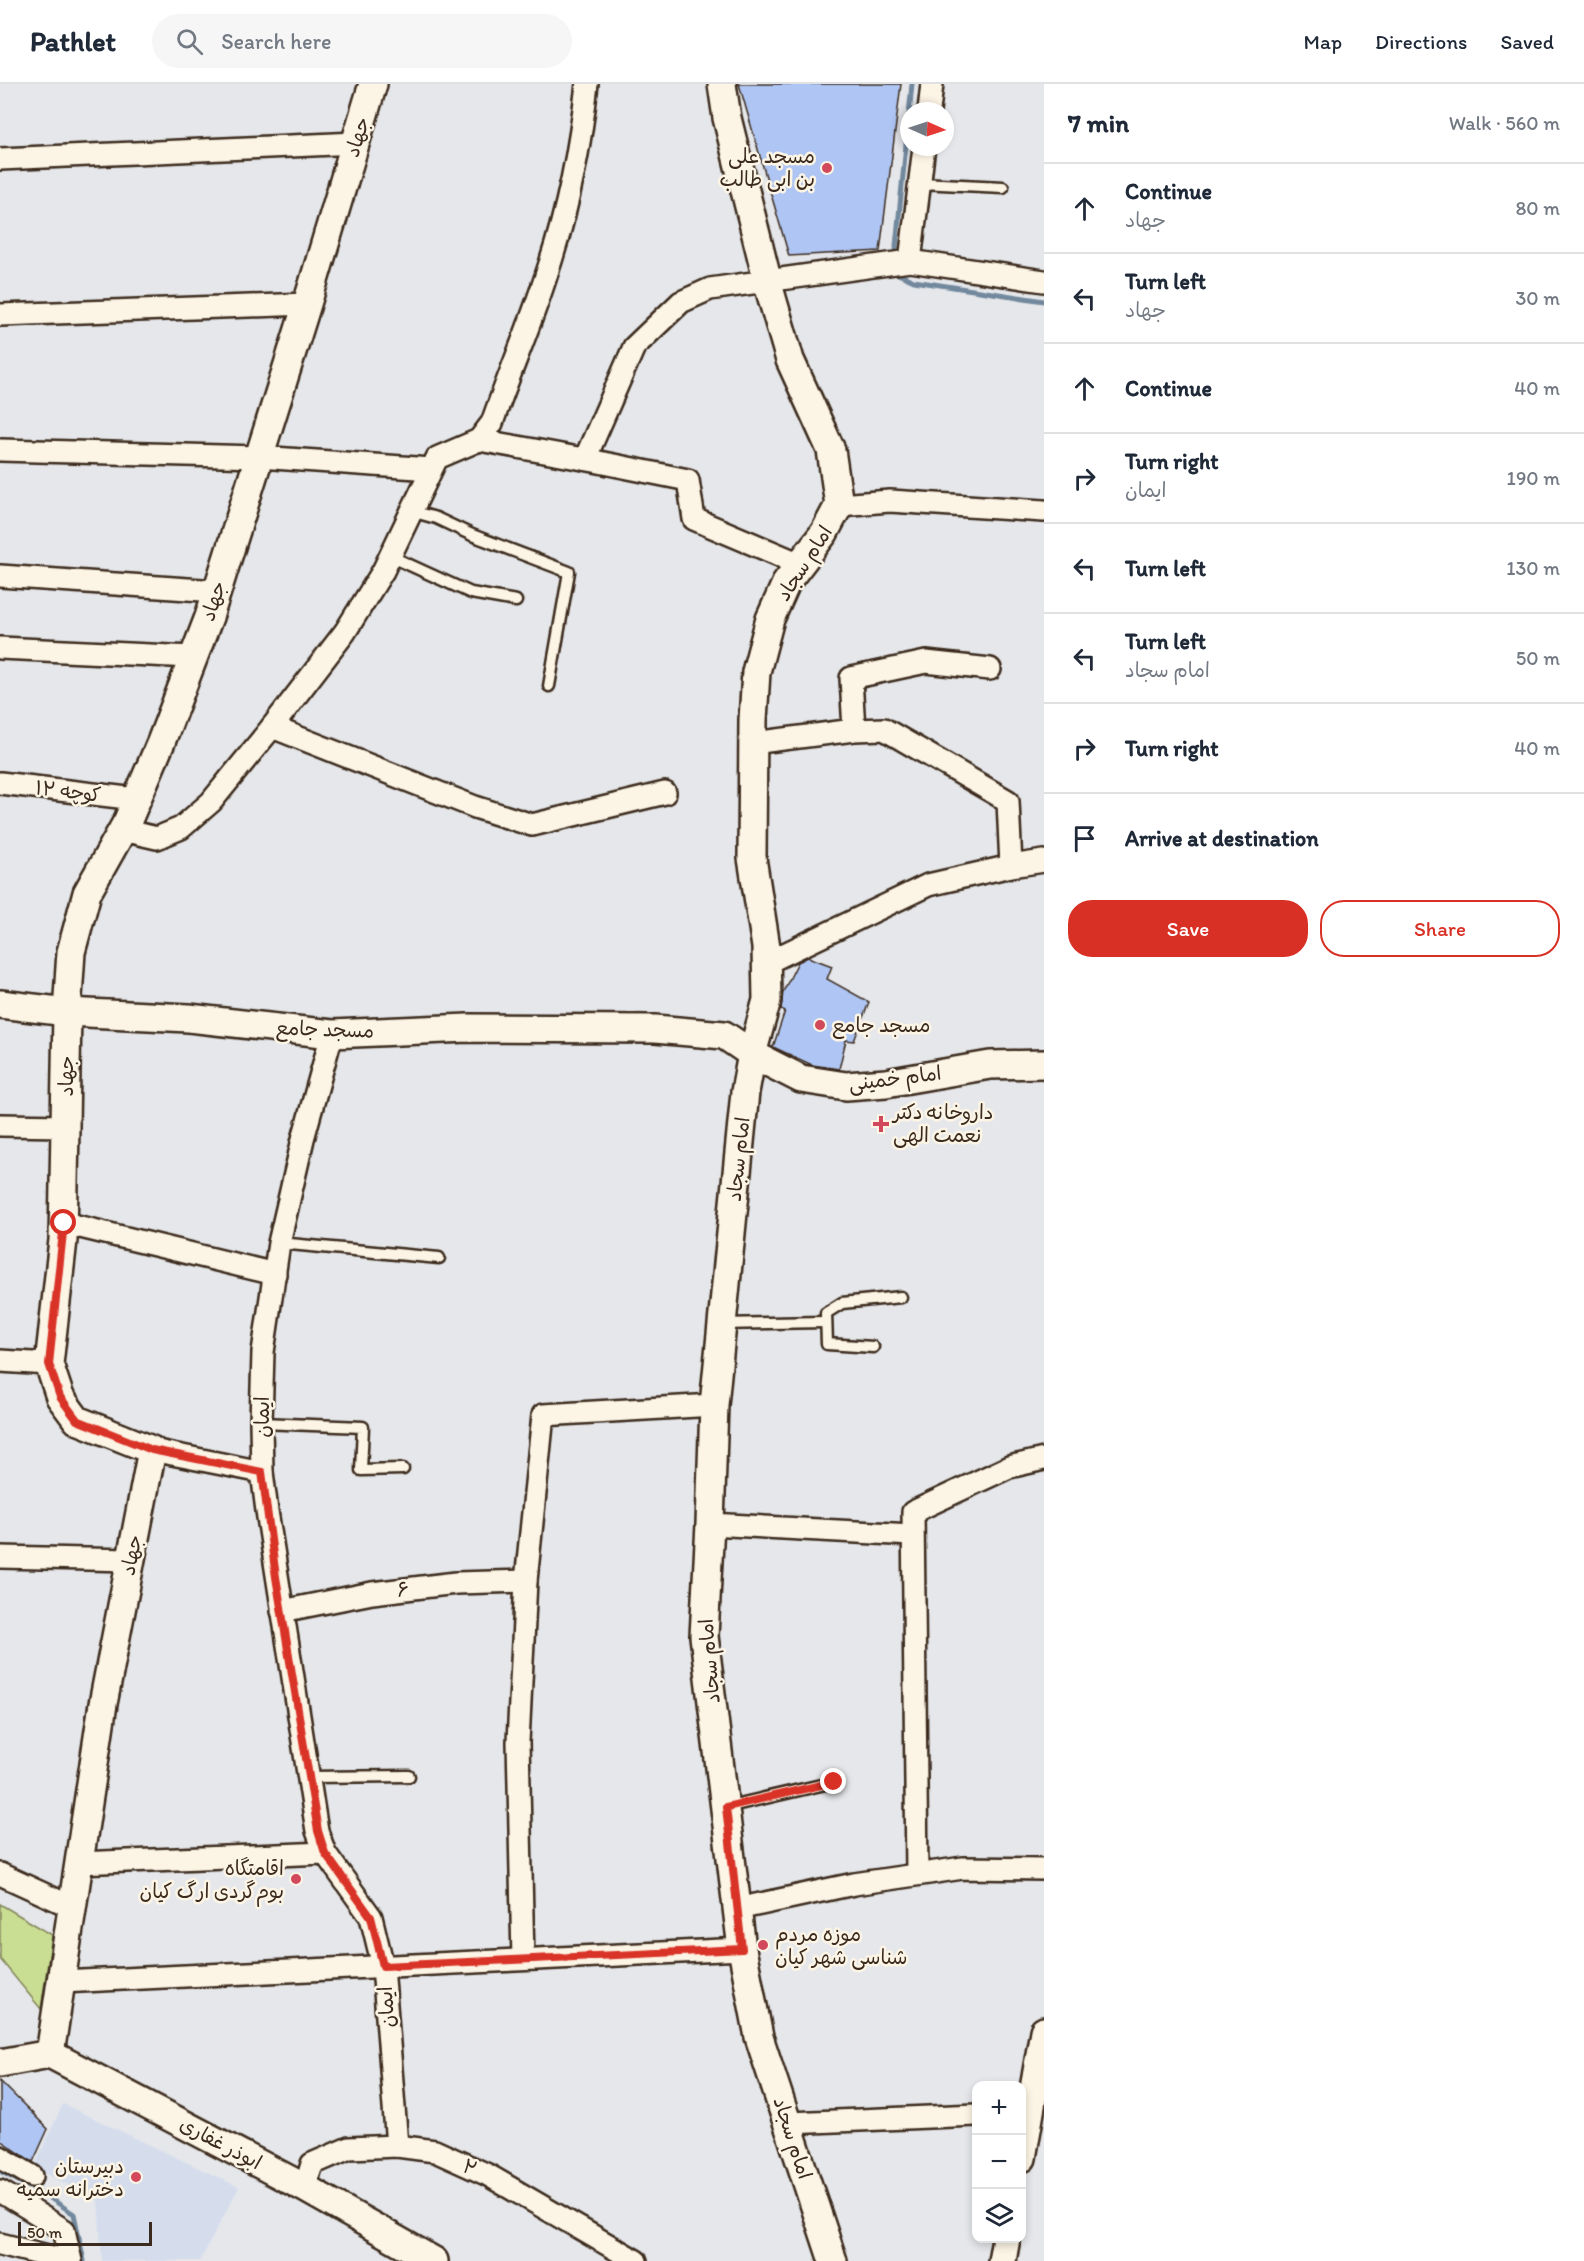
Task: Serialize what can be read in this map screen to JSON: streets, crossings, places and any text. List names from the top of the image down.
{
  "streets": {
    "street": [
      "جهاد",
      "امام سجاد",
      "کوچه ۱۲",
      "مسجد جامع",
      "امام خمینی",
      "ایمان",
      "۶",
      "ابوذر غفاری",
      "۲"
    ]
  },
  "crossings": [
    ["جهاد", "کوچه ۱۲"],
    ["جهاد", "مسجد جامع"],
    ["جهاد", "ابوذر غفاری"],
    ["امام سجاد", "مسجد جامع"],
    ["امام سجاد", "امام خمینی"],
    ["مسجد جامع", "امام خمینی"],
    ["مسجد جامع", "ایمان"],
    ["ایمان", "۶"],
    ["ایمان", "۲"],
    ["ابوذر غفاری", "۲"]
  ],
  "places": {
    "other": [
      "مسجد علی بن ابی طالب",
      "مسجد جامع",
      "اقامتگاه بوم‌گردی ارگ کیان",
      "موزه مردم شناسی شهر کیان",
      "دبیرستان دخترانه سمیه"
    ],
    "health": ["داروخانه دکتر نعمت الهی"]
  },
  "scale_bar": "50 m",
  "north": "right",
  "page": {
    "header": "Pathlet",
    "search": "Search here",
    "nav": ["Map", "Directions", "Saved"],
    "heading": ["7 min", "Walk · 560 m"],
    "list": [
      ["Continue", "جهاد", "80 m"],
      ["Turn left", "جهاد", "30 m"],
      ["Continue", "40 m"],
      ["Turn right", "ایمان", "190 m"],
      ["Turn left", "130 m"],
      ["Turn left", "امام سجاد", "50 m"],
      ["Turn right", "40 m"],
      "Arrive at destination"
    ],
    "buttons": ["Save", "Share"],
    "map_buttons": ["+", "−"],
    "scale": "50 m"
  }
}
